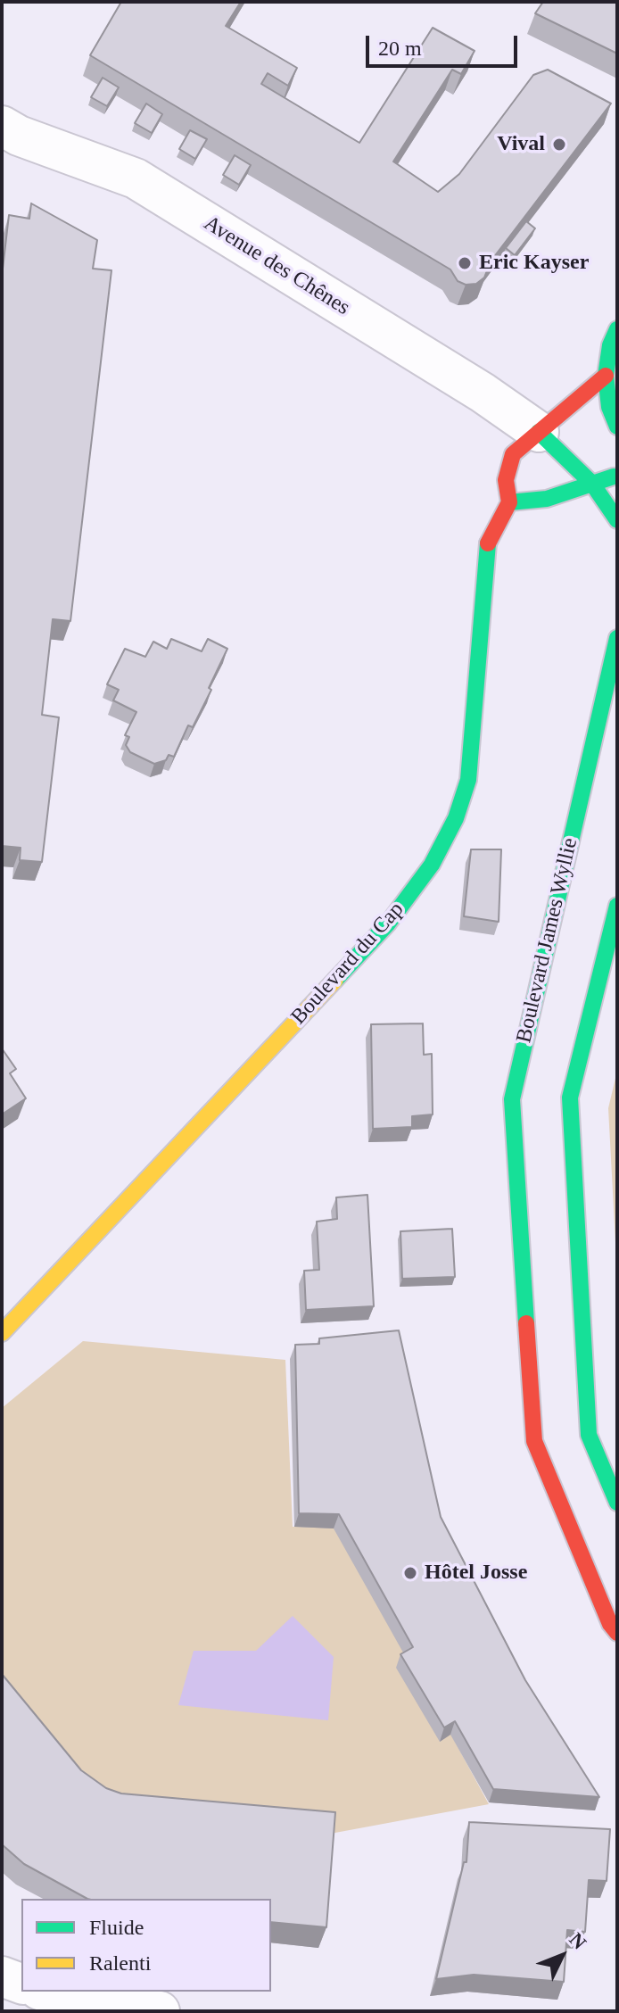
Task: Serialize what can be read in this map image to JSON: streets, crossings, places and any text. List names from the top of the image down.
{
  "streets": {
    "street": ["Avenue des Chênes", "Boulevard James Wyllie", "Boulevard du Cap"]
  },
  "crossings": [
    ["Avenue des Chênes", "Boulevard du Cap"]
  ],
  "places": ["Vival", "Eric Kayser", "Hôtel Josse"],
  "legend": ["Fluide", "Ralenti"],
  "scale_bar": "20 m",
  "north": "top right"
}
